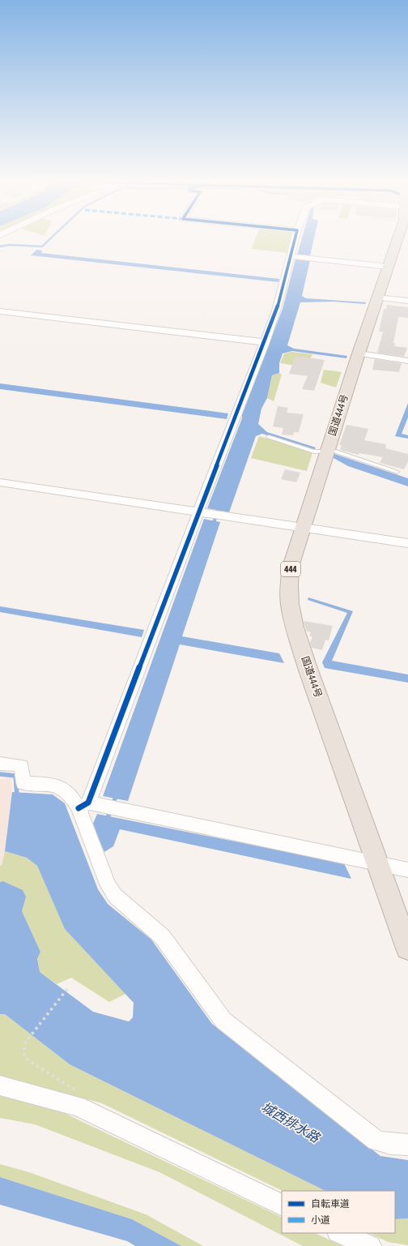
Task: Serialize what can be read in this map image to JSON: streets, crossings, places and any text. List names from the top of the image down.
{
  "streets": {
    "highway": ["国道444号", "444"]
  },
  "water": ["城西排水路"],
  "legend": ["自転車道", "小道"]
}
